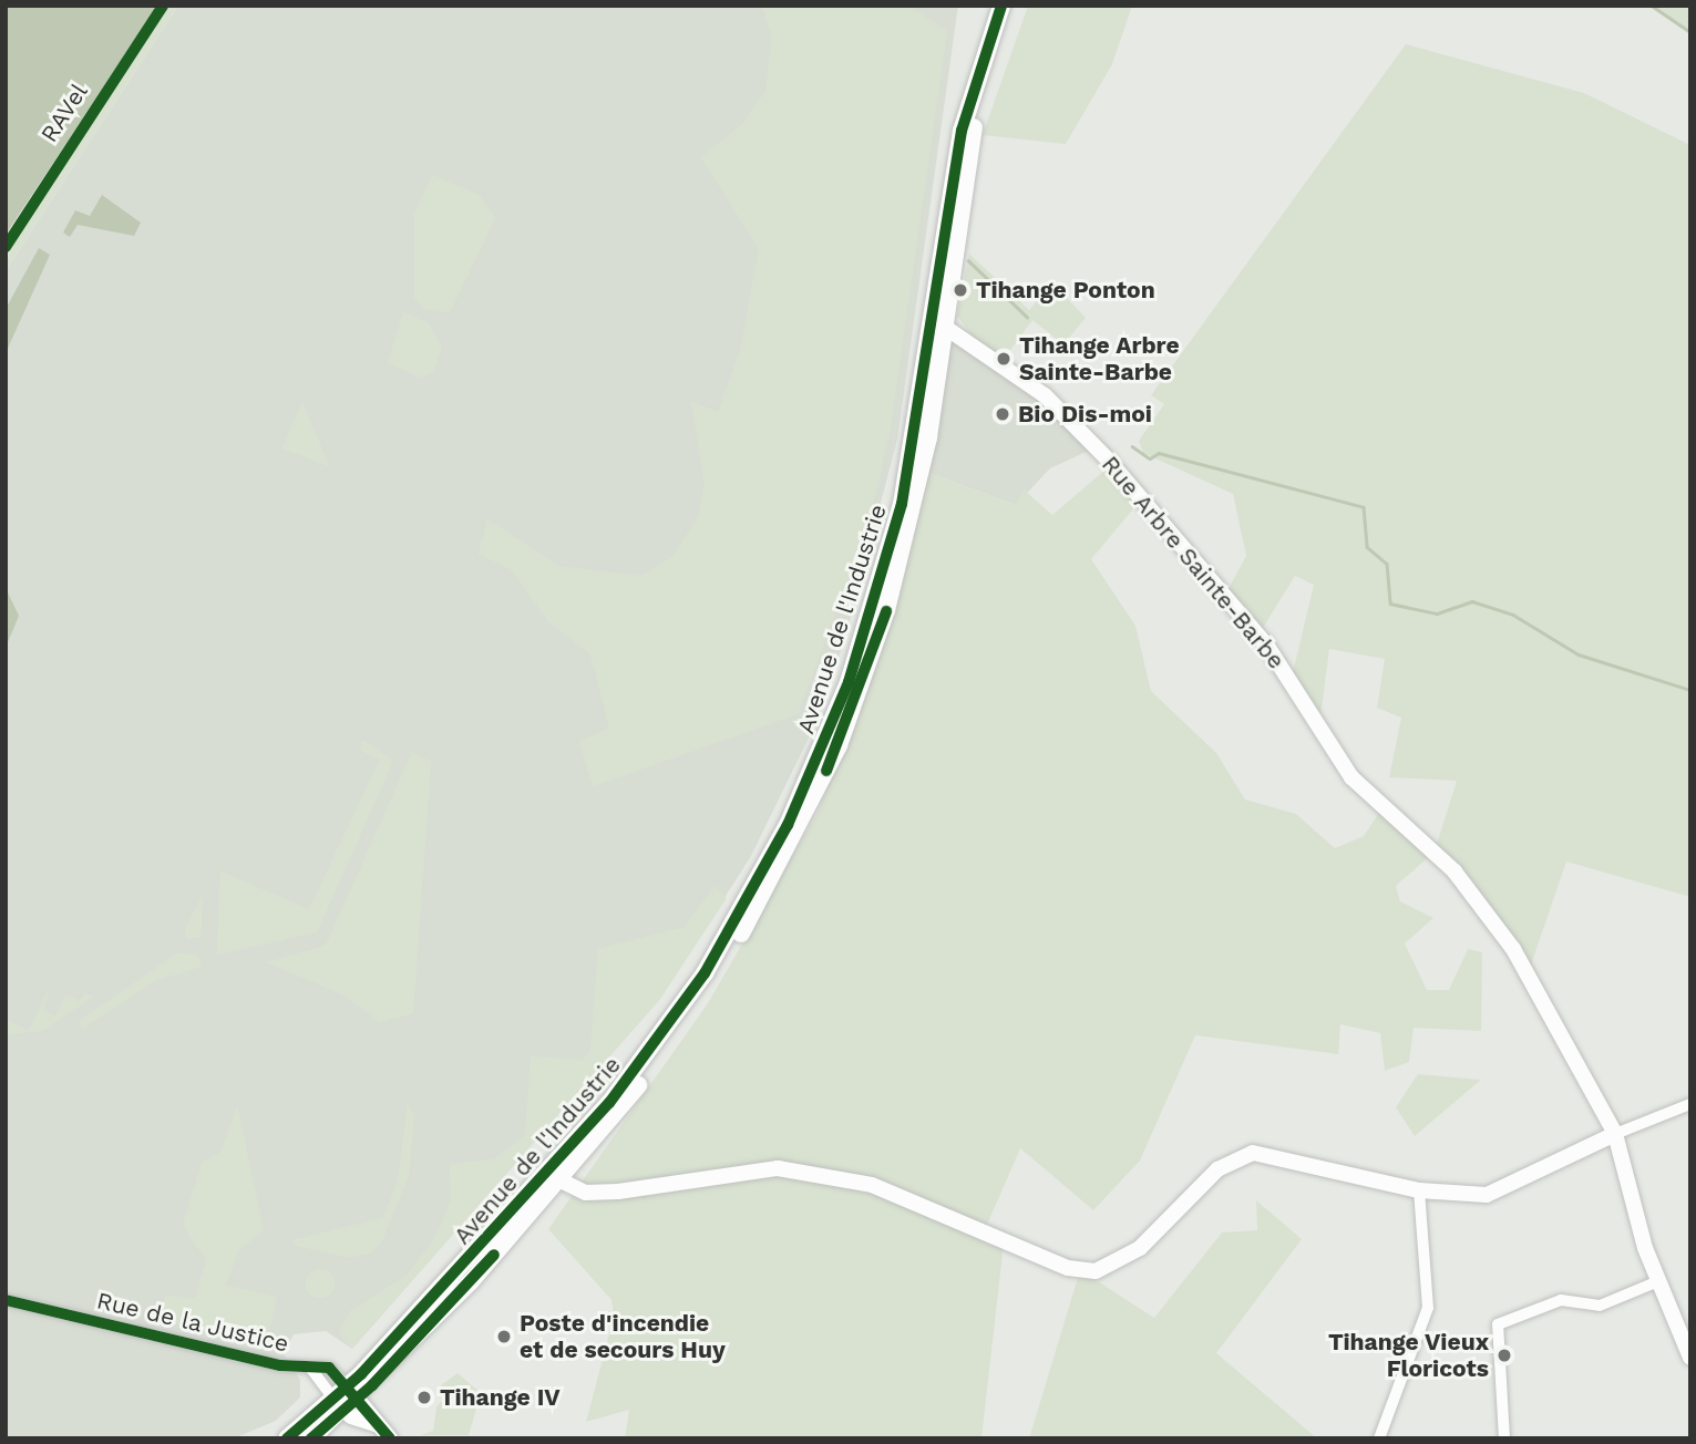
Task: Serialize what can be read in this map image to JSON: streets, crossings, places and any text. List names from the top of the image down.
{
  "streets": {
    "main road": ["Avenue de l'Industrie"],
    "street": ["Rue Arbre Sainte-Barbe", "Rue de la Justice"],
    "cycle path": ["RAVel"]
  },
  "crossings": [
    ["Rue Arbre Sainte-Barbe", "Avenue de l'Industrie"],
    ["Avenue de l'Industrie", "Rue de la Justice"]
  ],
  "places": [
    "Tihange Ponton",
    "Tihange Arbre Sainte-Barbe",
    "Bio Dis-moi",
    "Poste d'incendie et de secours Huy",
    "Tihange Vieux Floricots",
    "Tihange IV"
  ]
}
